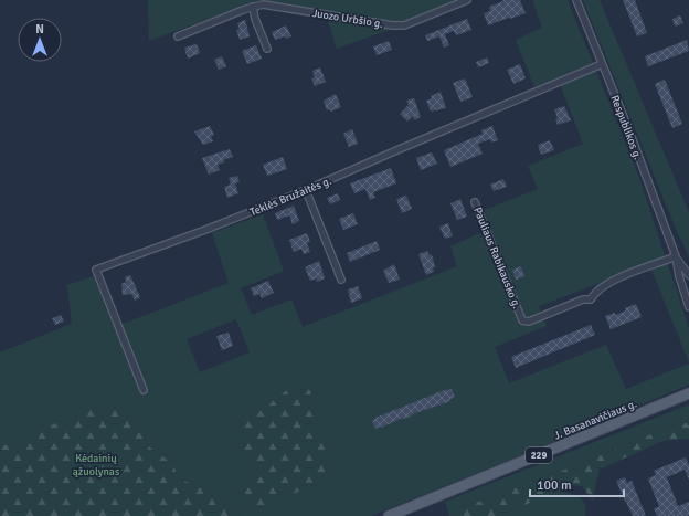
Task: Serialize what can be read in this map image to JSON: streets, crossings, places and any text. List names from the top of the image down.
{
  "streets": {
    "main road": ["J. Basanavičiaus g.", "229"],
    "street": [
      "Juozo Urbšio g.",
      "Respublikos g.",
      "Teklės Bružaitės g.",
      "Pauliaus Rabikausko g."
    ]
  },
  "crossings": [
    ["Respublikos g.", "Teklės Bružaitės g."],
    ["Respublikos g.", "Pauliaus Rabikausko g."]
  ],
  "parks": ["Kėdainių ąžuolynas"],
  "scale_bar": "100 m",
  "north": "top"
}
